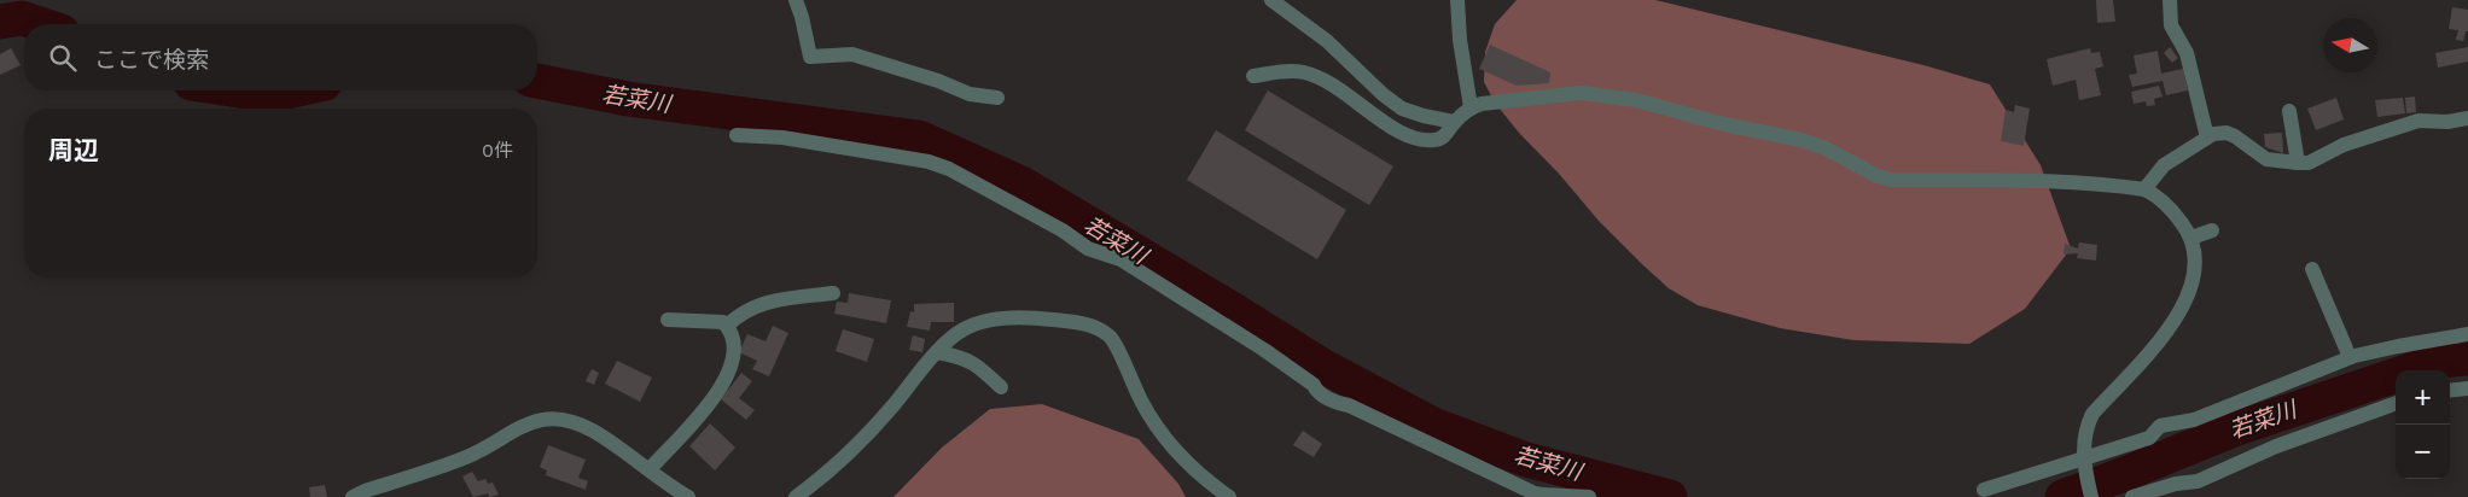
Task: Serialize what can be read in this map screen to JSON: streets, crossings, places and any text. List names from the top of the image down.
{
  "water": ["若菜川"],
  "north": "left",
  "page": {
    "search": "ここで検索",
    "heading": ["周辺", "0件"],
    "map_buttons": ["+", "−"]
  }
}
